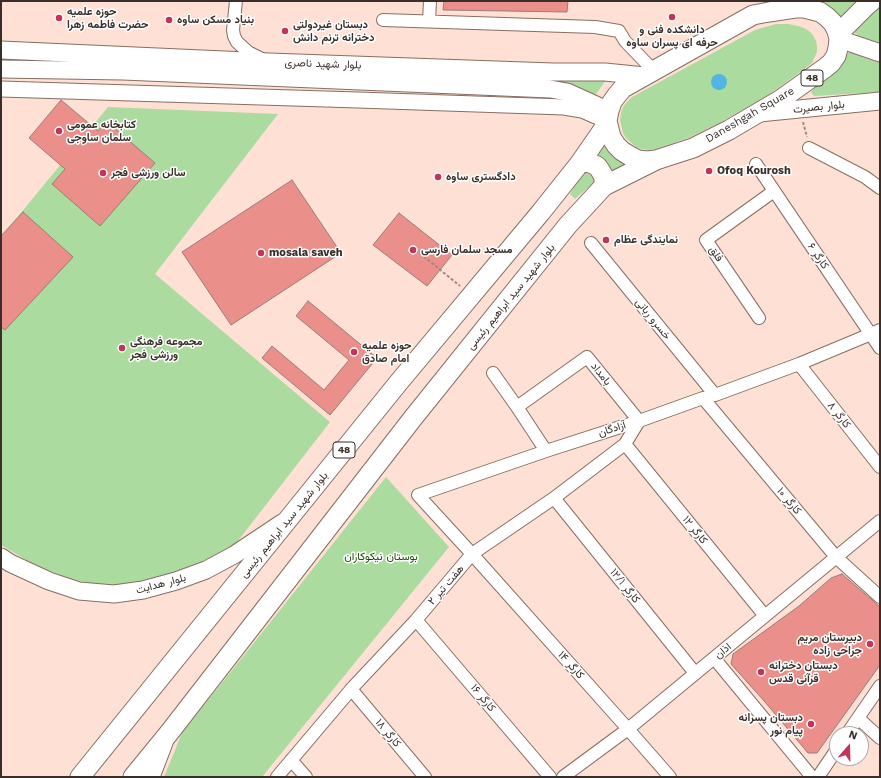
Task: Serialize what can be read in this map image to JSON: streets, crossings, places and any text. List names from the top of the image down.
{
  "streets": {
    "main road": [
      "بلوار شهید ناصری",
      "48",
      "بلوار بصیرت",
      "Daneshgah Square",
      "بلوار شهید سید ابراهیم رئیسی",
      "بلوار هدایت"
    ],
    "street": [
      "فلق",
      "کارگر ۶",
      "خسرو ربانی",
      "بامداد",
      "کارگر ۸",
      "آزادگان",
      "کارگر ۱۰",
      "کارگر ۱۲",
      "هفت تیر ۲",
      "کارگر ۱۲/۱",
      "اذان",
      "کارگر ۱۴",
      "کارگر ۱۶",
      "کارگر ۱۸"
    ]
  },
  "crossings": [
    ["بلوار شهید ناصری", "48"],
    ["بلوار شهید ناصری", "Daneshgah Square"],
    ["بلوار شهید ناصری", "بلوار شهید سید ابراهیم رئیسی"],
    ["48", "Daneshgah Square"],
    ["48", "بلوار شهید سید ابراهیم رئیسی"],
    ["بلوار بصیرت", "Daneshgah Square"],
    ["Daneshgah Square", "بلوار شهید سید ابراهیم رئیسی"],
    ["فلق", "کارگر ۶"],
    ["کارگر ۶", "آزادگان"],
    ["بلوار شهید سید ابراهیم رئیسی", "بلوار هدایت"],
    ["خسرو ربانی", "آزادگان"],
    ["بامداد", "آزادگان"],
    ["بامداد", "هفت تیر ۲"],
    ["کارگر ۸", "آزادگان"],
    ["آزادگان", "کارگر ۱۰"],
    ["آزادگان", "هفت تیر ۲"],
    ["آزادگان", "کارگر ۱۴"],
    ["کارگر ۱۰", "اذان"],
    ["کارگر ۱۲", "هفت تیر ۲"],
    ["کارگر ۱۲", "اذان"],
    ["هفت تیر ۲", "کارگر ۱۲/۱"],
    ["هفت تیر ۲", "کارگر ۱۴"],
    ["هفت تیر ۲", "کارگر ۱۶"],
    ["هفت تیر ۲", "کارگر ۱۸"],
    ["کارگر ۱۲/۱", "اذان"],
    ["اذان", "کارگر ۱۴"]
  ],
  "parks": ["بوستان نیکوکاران"],
  "places": [
    "دانشکده فنی و حرفه ای پسران ساوه",
    "حوزه علمیه حضرت فاطمه زهرا",
    "بنیاد مسکن ساوه",
    "دبستان غیردولتی دخترانه ترنم دانش",
    "کتابخانه عمومی سلمان ساوجی",
    "Ofoq Kourosh",
    "سالن ورزشی فجر",
    "دادگستری ساوه",
    "نمایندگی عظام",
    "مسجد سلمان فارسی",
    "mosala saveh",
    "مجموعه فرهنگی ورزشی فجر",
    "حوزه علمیه امام صادق",
    "دبیرستان مریم جراحی زاده",
    "دبستان دخترانه قرآنی قدس",
    "دبستان پسرانه پیام نور"
  ],
  "north": "top"
}
